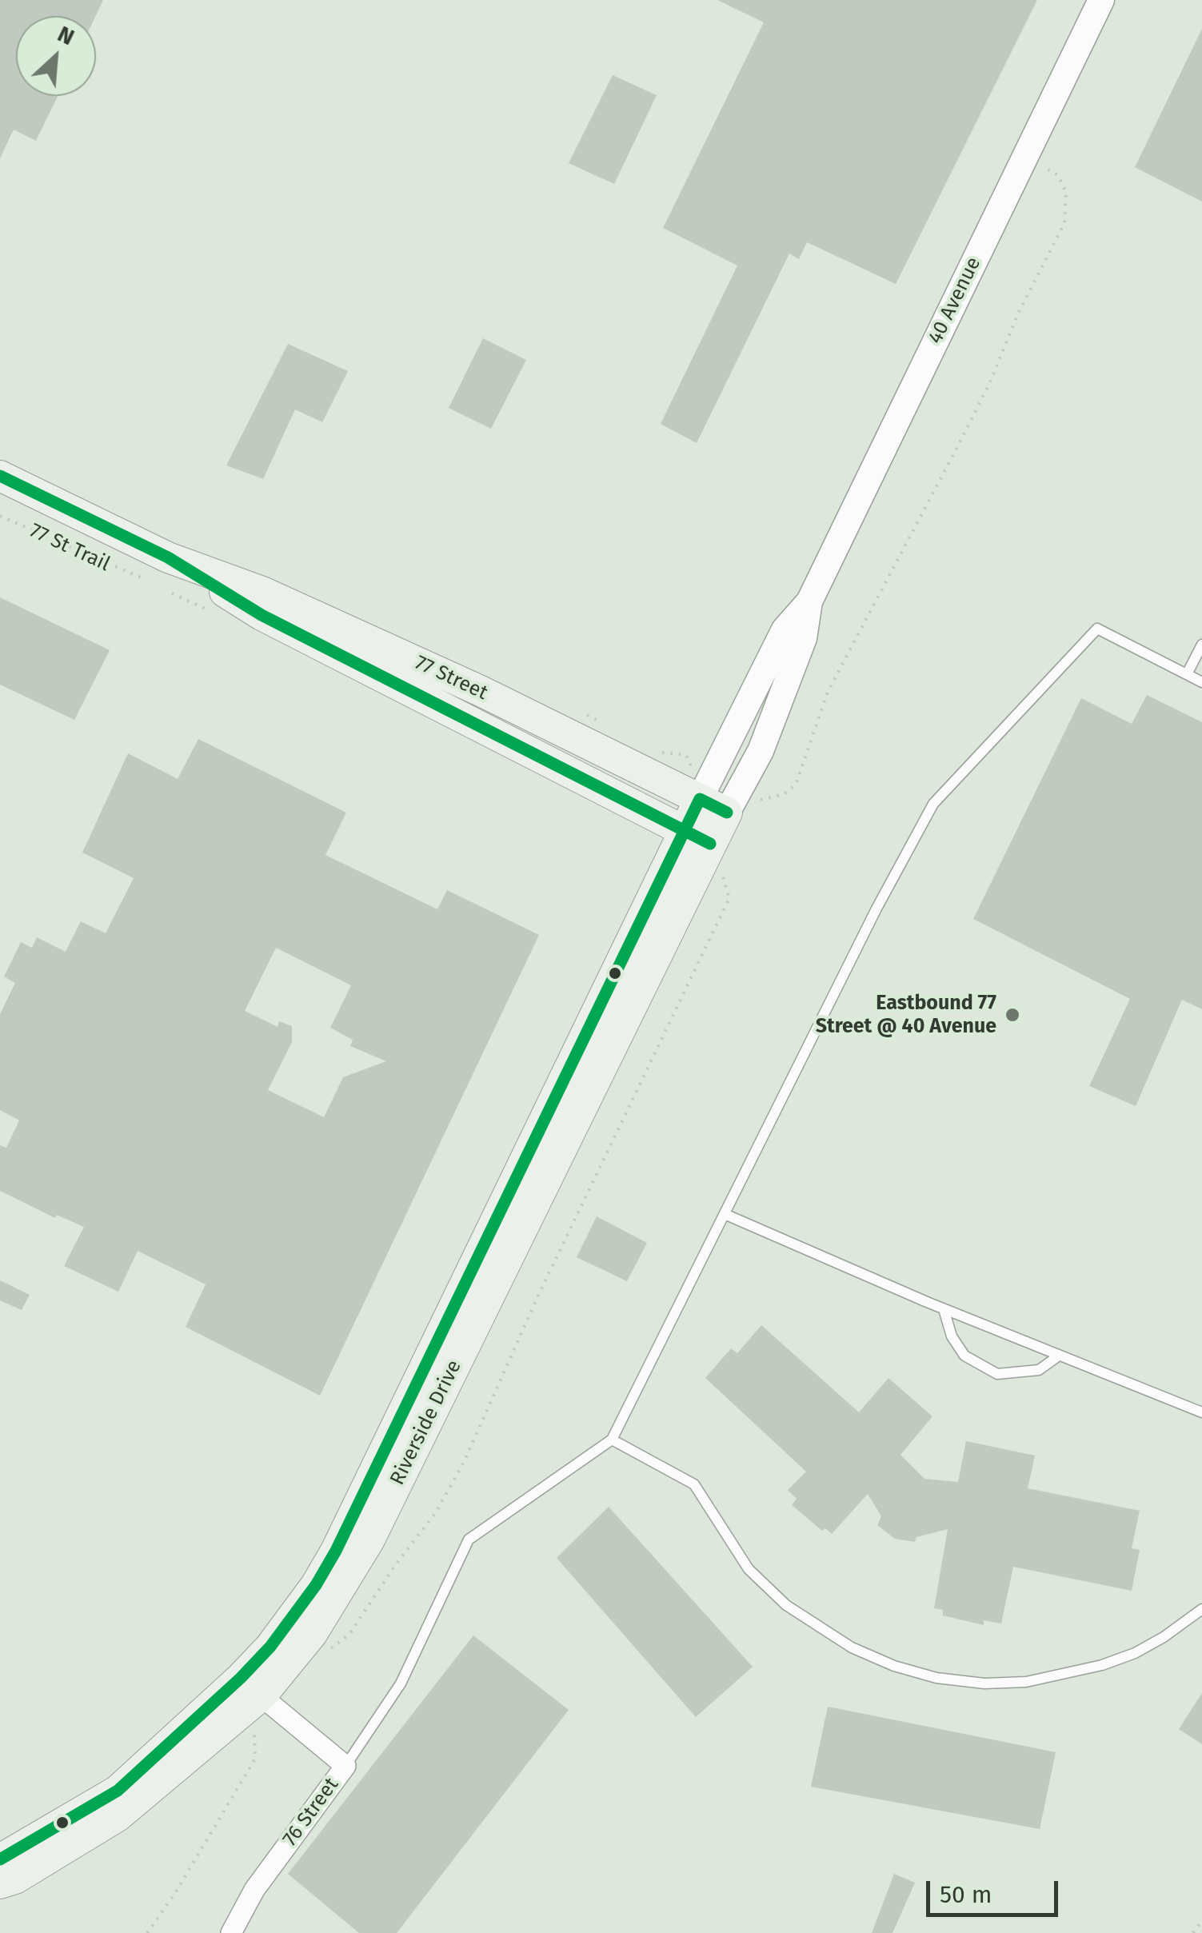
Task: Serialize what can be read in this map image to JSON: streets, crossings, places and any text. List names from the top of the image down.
{
  "streets": {
    "main road": ["40 Avenue", "77 Street", "Riverside Drive"],
    "street": ["76 Street"],
    "path": ["77 St Trail"]
  },
  "crossings": [
    ["40 Avenue", "77 Street"],
    ["40 Avenue", "Riverside Drive"],
    ["77 Street", "Riverside Drive"],
    ["Riverside Drive", "76 Street"]
  ],
  "places": ["Eastbound 77 Street @ 40 Avenue"],
  "scale_bar": "50 m",
  "north": "top right"
}
